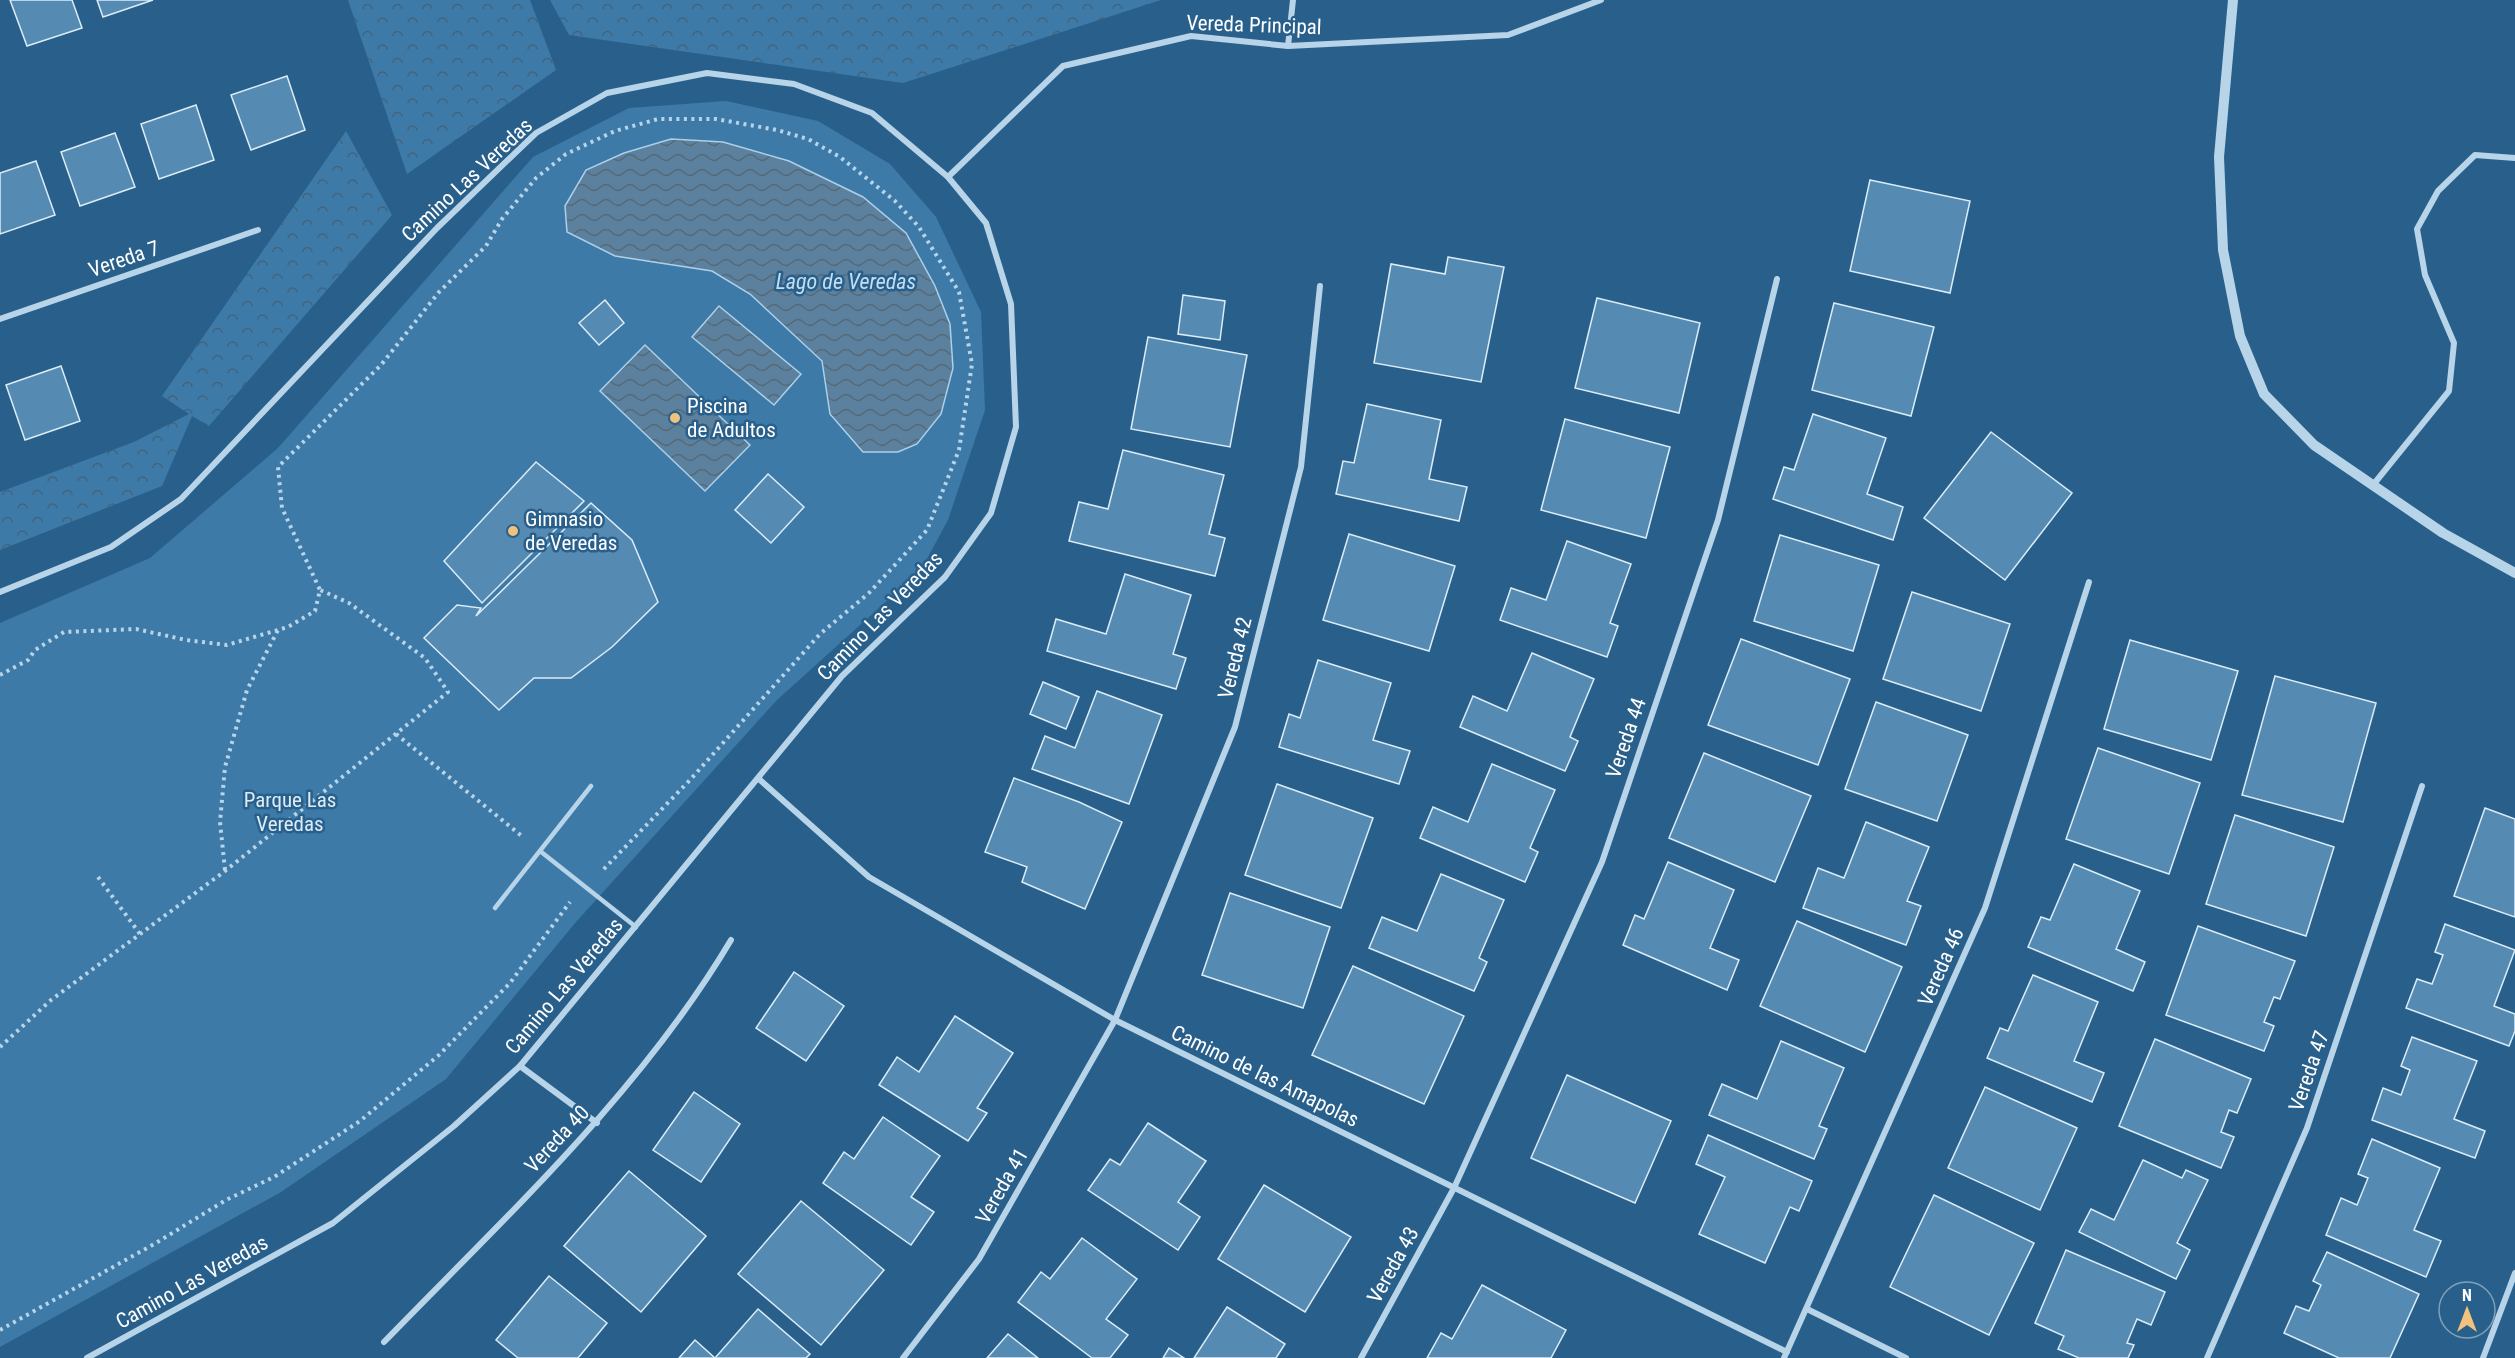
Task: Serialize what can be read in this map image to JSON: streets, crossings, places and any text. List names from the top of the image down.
{
  "streets": {
    "street": [
      "Vereda Principal",
      "Camino Las Veredas",
      "Vereda 7",
      "Vereda 42",
      "Vereda 44",
      "Vereda 46",
      "Vereda 47",
      "Camino de las Amapolas",
      "Vereda 40",
      "Vereda 41",
      "Vereda 43"
    ]
  },
  "crossings": [
    ["Vereda Principal", "Camino Las Veredas"],
    ["Camino Las Veredas", "Camino de las Amapolas"],
    ["Vereda 42", "Camino de las Amapolas"],
    ["Vereda 42", "Vereda 41"],
    ["Vereda 44", "Camino de las Amapolas"],
    ["Vereda 44", "Vereda 43"],
    ["Vereda 46", "Camino de las Amapolas"],
    ["Camino de las Amapolas", "Vereda 41"],
    ["Camino de las Amapolas", "Vereda 43"]
  ],
  "water": ["Lago de Veredas"],
  "parks": ["Parque Las Veredas"],
  "places": ["Piscina de Adultos", "Gimnasio de Veredas"],
  "north": "top"
}
